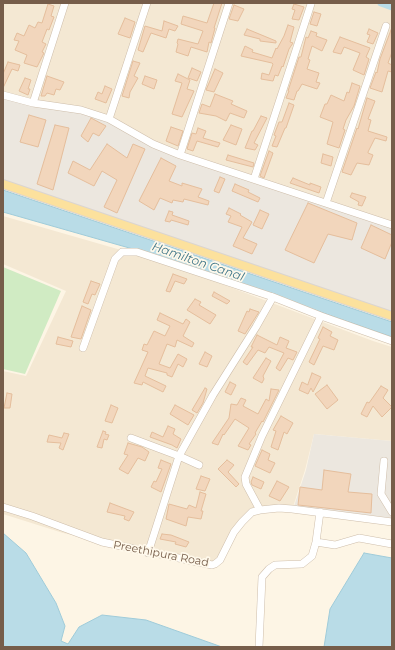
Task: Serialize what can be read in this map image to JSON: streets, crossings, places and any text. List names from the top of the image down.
{
  "streets": {
    "street": ["Preethipura Road"]
  },
  "water": ["Hamilton Canal"]
}
